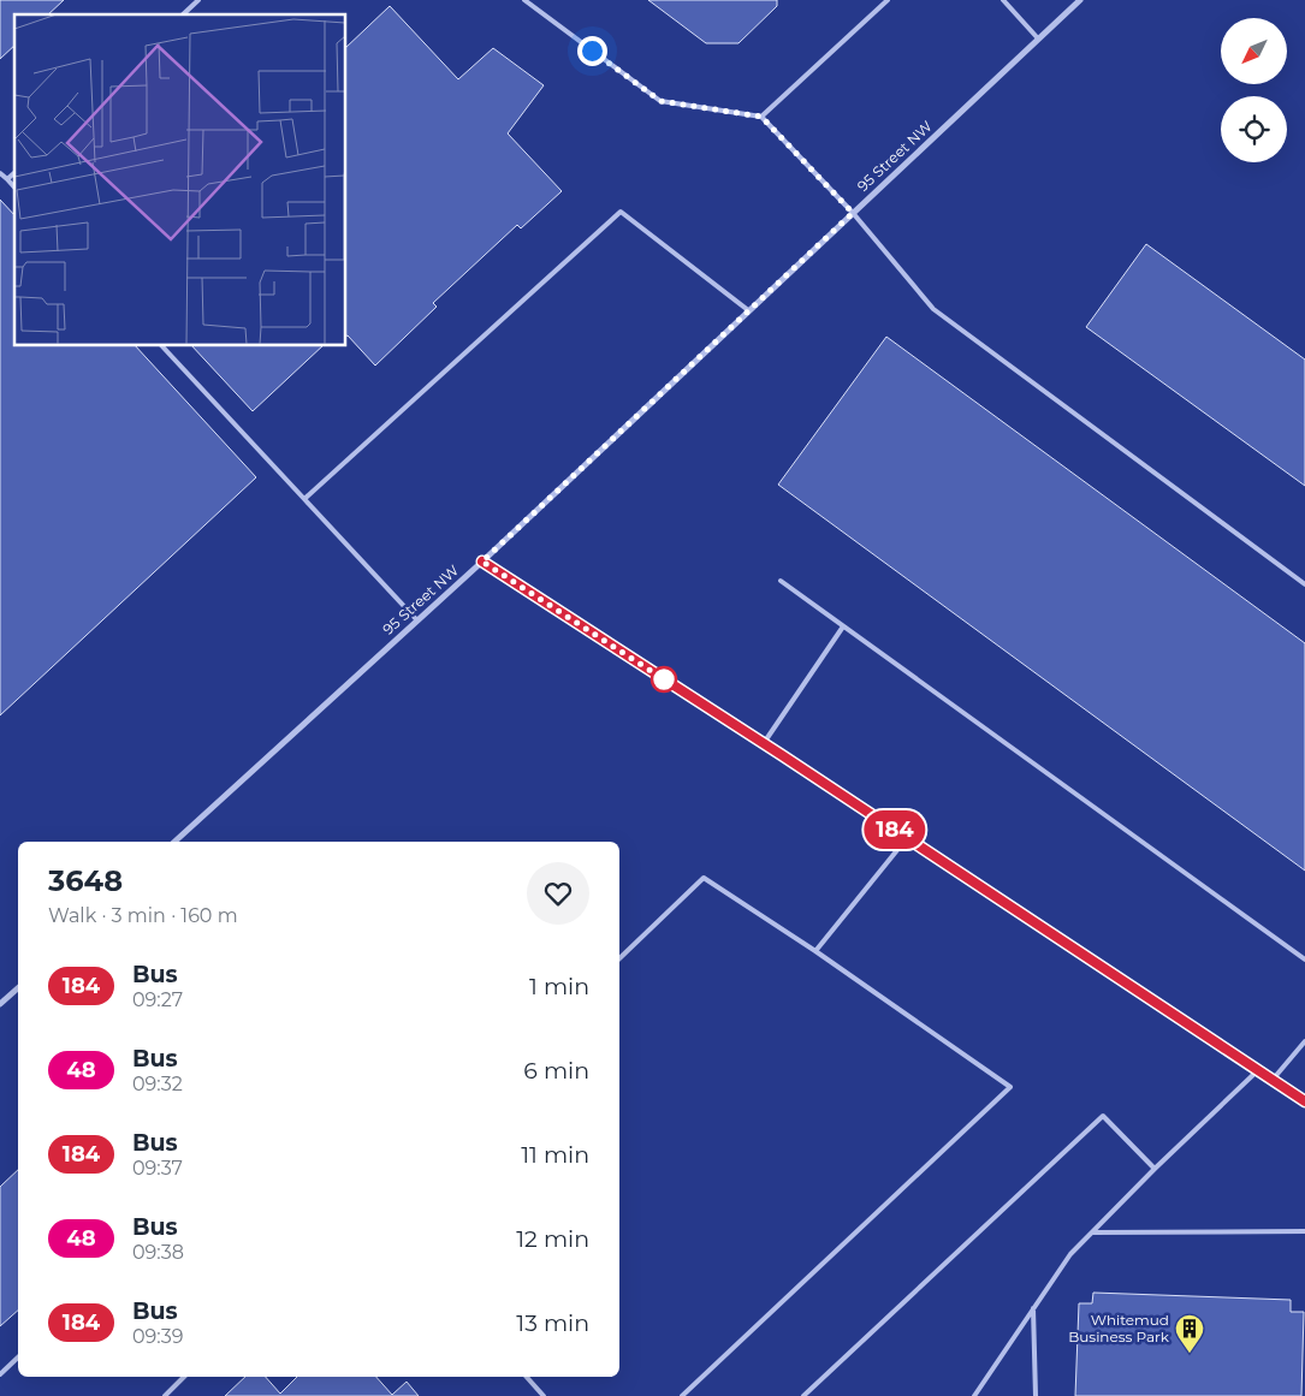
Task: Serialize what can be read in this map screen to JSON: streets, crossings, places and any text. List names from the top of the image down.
{
  "streets": {
    "street": ["95 Street NW"]
  },
  "places": {
    "building": ["Whitemud Business Park"]
  },
  "lines": ["bus line 184"],
  "north": "bottom left",
  "page": {
    "on_map": "184",
    "heading": ["3648", "Walk · 3 min · 160 m"],
    "list": [
      {
        "mark": "184",
        "name": "Bus",
        "note": "09:27",
        "value": "1 min"
      },
      {
        "mark": "48",
        "name": "Bus",
        "note": "09:32",
        "value": "6 min"
      },
      {
        "mark": "184",
        "name": "Bus",
        "note": "09:37",
        "value": "11 min"
      },
      {
        "mark": "48",
        "name": "Bus",
        "note": "09:38",
        "value": "12 min"
      },
      {
        "mark": "184",
        "name": "Bus",
        "note": "09:39",
        "value": "13 min"
      }
    ]
  }
}
